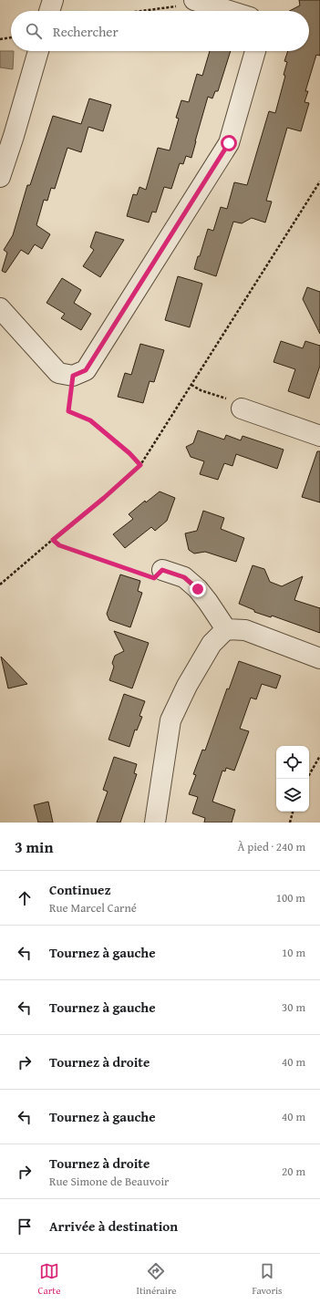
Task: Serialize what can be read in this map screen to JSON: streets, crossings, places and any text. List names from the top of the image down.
{
  "page": {
    "search": "Rechercher",
    "heading": ["3 min", "À pied · 240 m"],
    "list": [
      ["Continuez", "Rue Marcel Carné", "100 m"],
      ["Tournez à gauche", "10 m"],
      ["Tournez à gauche", "30 m"],
      ["Tournez à droite", "40 m"],
      ["Tournez à gauche", "40 m"],
      ["Tournez à droite", "Rue Simone de Beauvoir", "20 m"],
      "Arrivée à destination"
    ],
    "nav": ["Carte", "Itinéraire", "Favoris"]
  }
}
